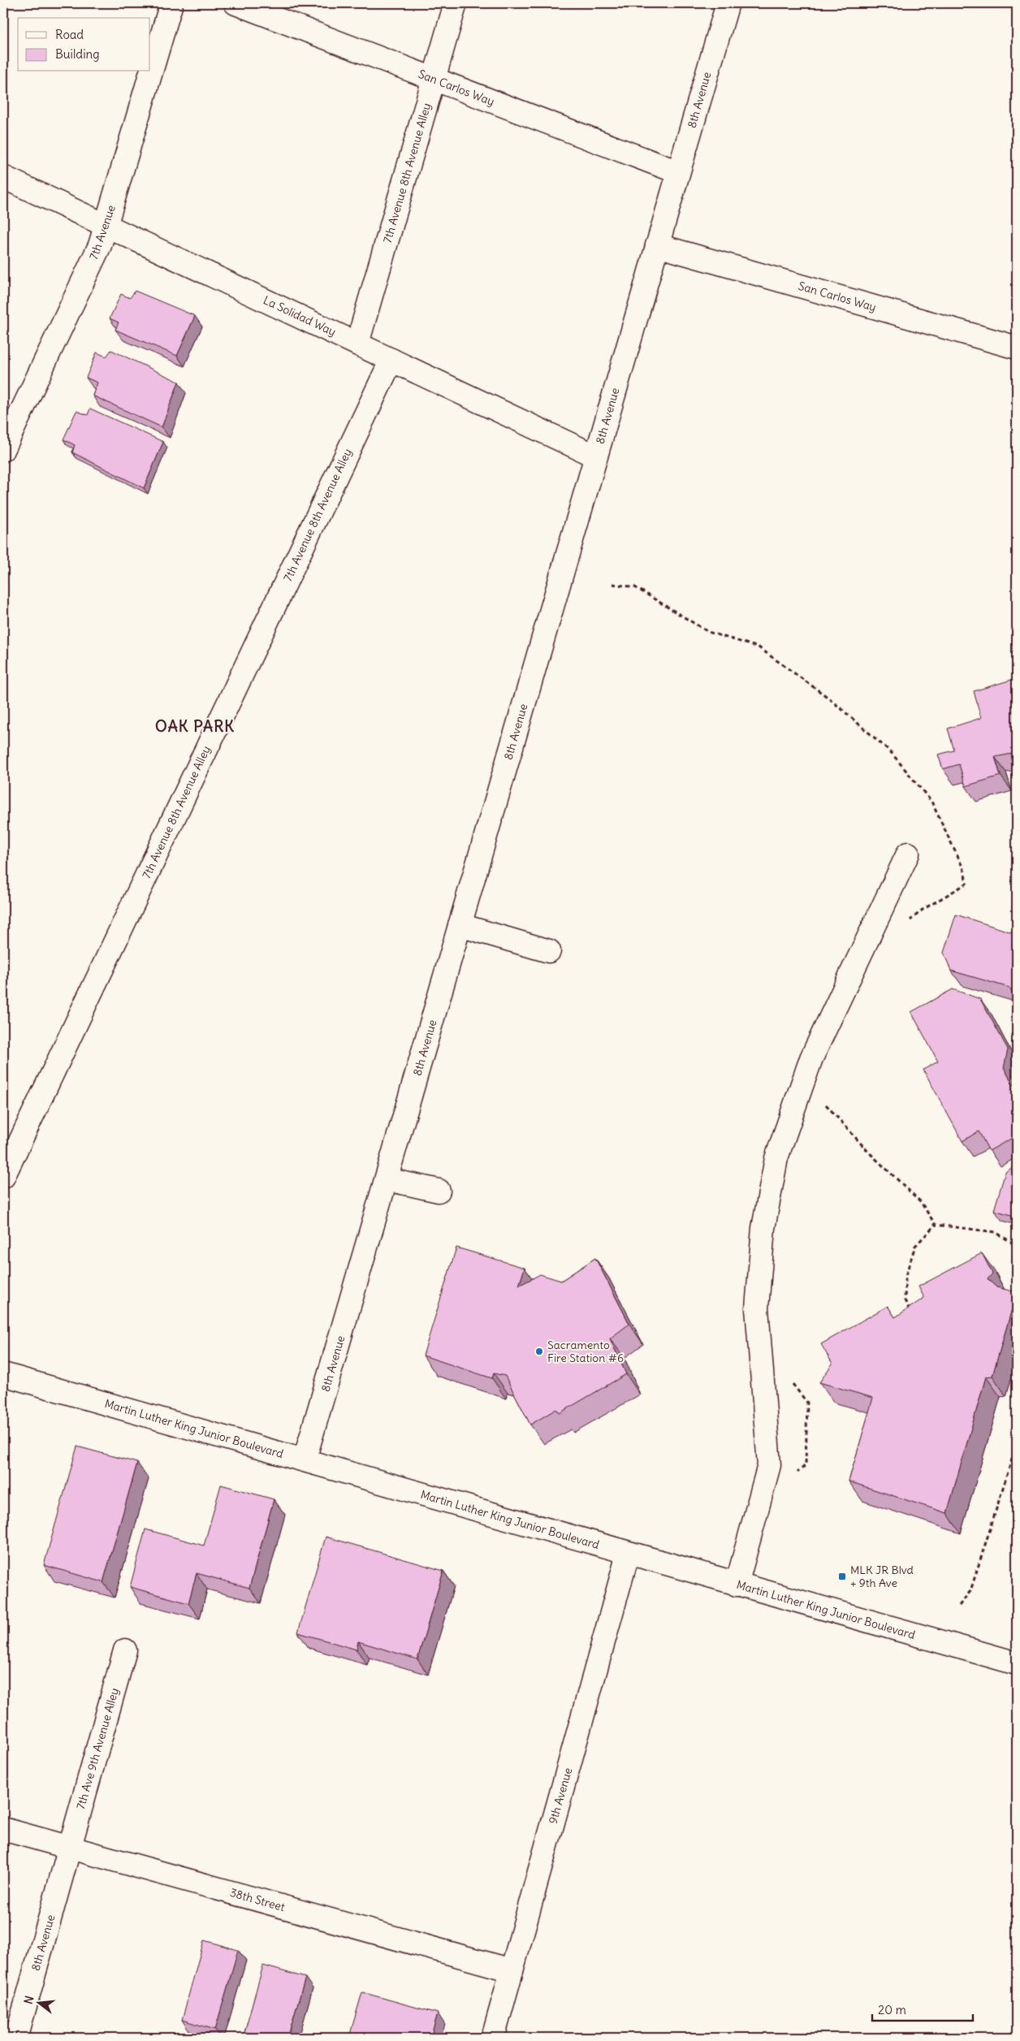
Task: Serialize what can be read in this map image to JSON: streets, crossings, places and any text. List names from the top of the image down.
{
  "streets": {
    "street": [
      "San Carlos Way",
      "8th Avenue",
      "7th Avenue 8th Avenue Alley",
      "7th Avenue",
      "La Solidad Way",
      "Martin Luther King Junior Boulevard",
      "7th Ave 9th Avenue Alley",
      "9th Avenue",
      "38th Street"
    ]
  },
  "crossings": [
    ["San Carlos Way", "8th Avenue"],
    ["San Carlos Way", "7th Avenue 8th Avenue Alley"],
    ["8th Avenue", "La Solidad Way"],
    ["8th Avenue", "Martin Luther King Junior Boulevard"],
    ["8th Avenue", "7th Ave 9th Avenue Alley"],
    ["8th Avenue", "38th Street"],
    ["7th Avenue 8th Avenue Alley", "La Solidad Way"],
    ["7th Avenue", "La Solidad Way"],
    ["Martin Luther King Junior Boulevard", "9th Avenue"],
    ["7th Ave 9th Avenue Alley", "38th Street"],
    ["9th Avenue", "38th Street"]
  ],
  "districts": ["OAK PARK"],
  "places": {
    "other": ["Sacramento Fire Station #6"],
    "transit": ["MLK JR Blvd + 9th Ave"]
  },
  "legend": ["Road", "Building"],
  "scale_bar": "20 m",
  "north": "left"
}
